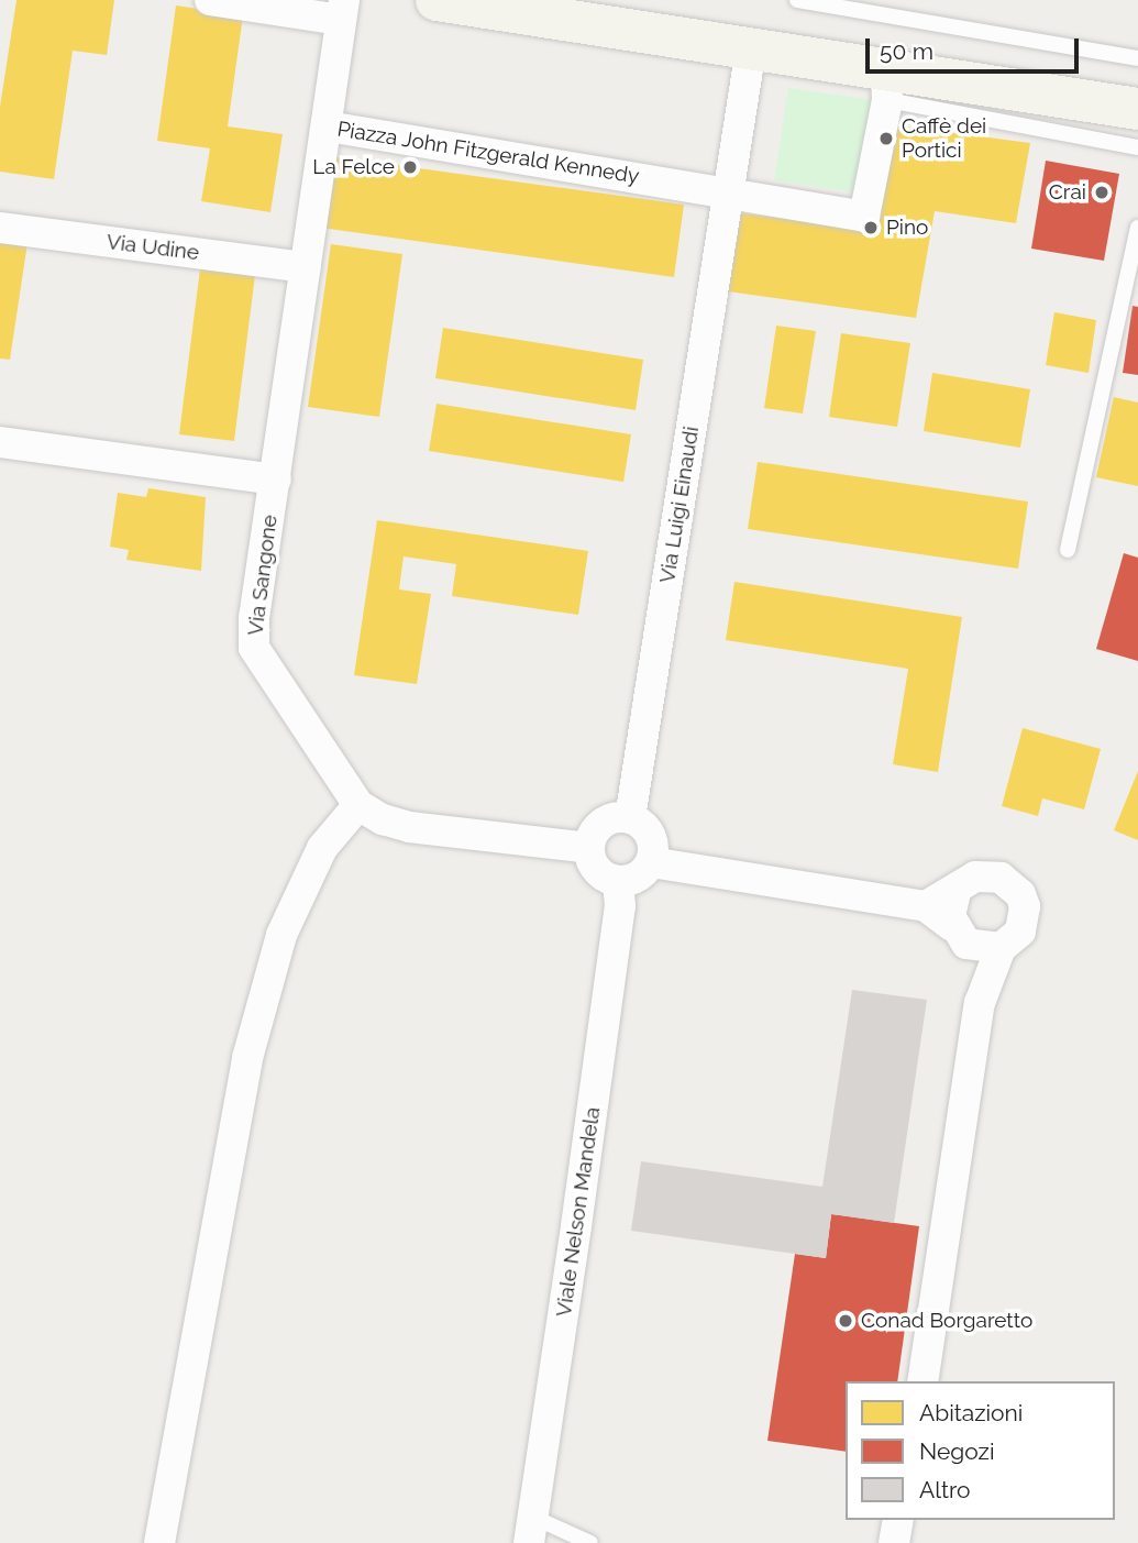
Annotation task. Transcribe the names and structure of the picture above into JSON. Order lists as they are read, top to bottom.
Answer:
{
  "streets": {
    "street": [
      "Piazza John Fitzgerald Kennedy",
      "Via Udine",
      "Via Luigi Einaudi",
      "Via Sangone",
      "Viale Nelson Mandela"
    ]
  },
  "crossings": [
    ["Piazza John Fitzgerald Kennedy", "Via Luigi Einaudi"],
    ["Piazza John Fitzgerald Kennedy", "Via Sangone"],
    ["Via Udine", "Via Sangone"],
    ["Via Luigi Einaudi", "Viale Nelson Mandela"]
  ],
  "places": [
    "Caffè dei Portici",
    "La Felce",
    "Crai",
    "Pino",
    "Conad Borgaretto"
  ],
  "legend": ["Abitazioni", "Negozi", "Altro"],
  "scale_bar": "50 m"
}
